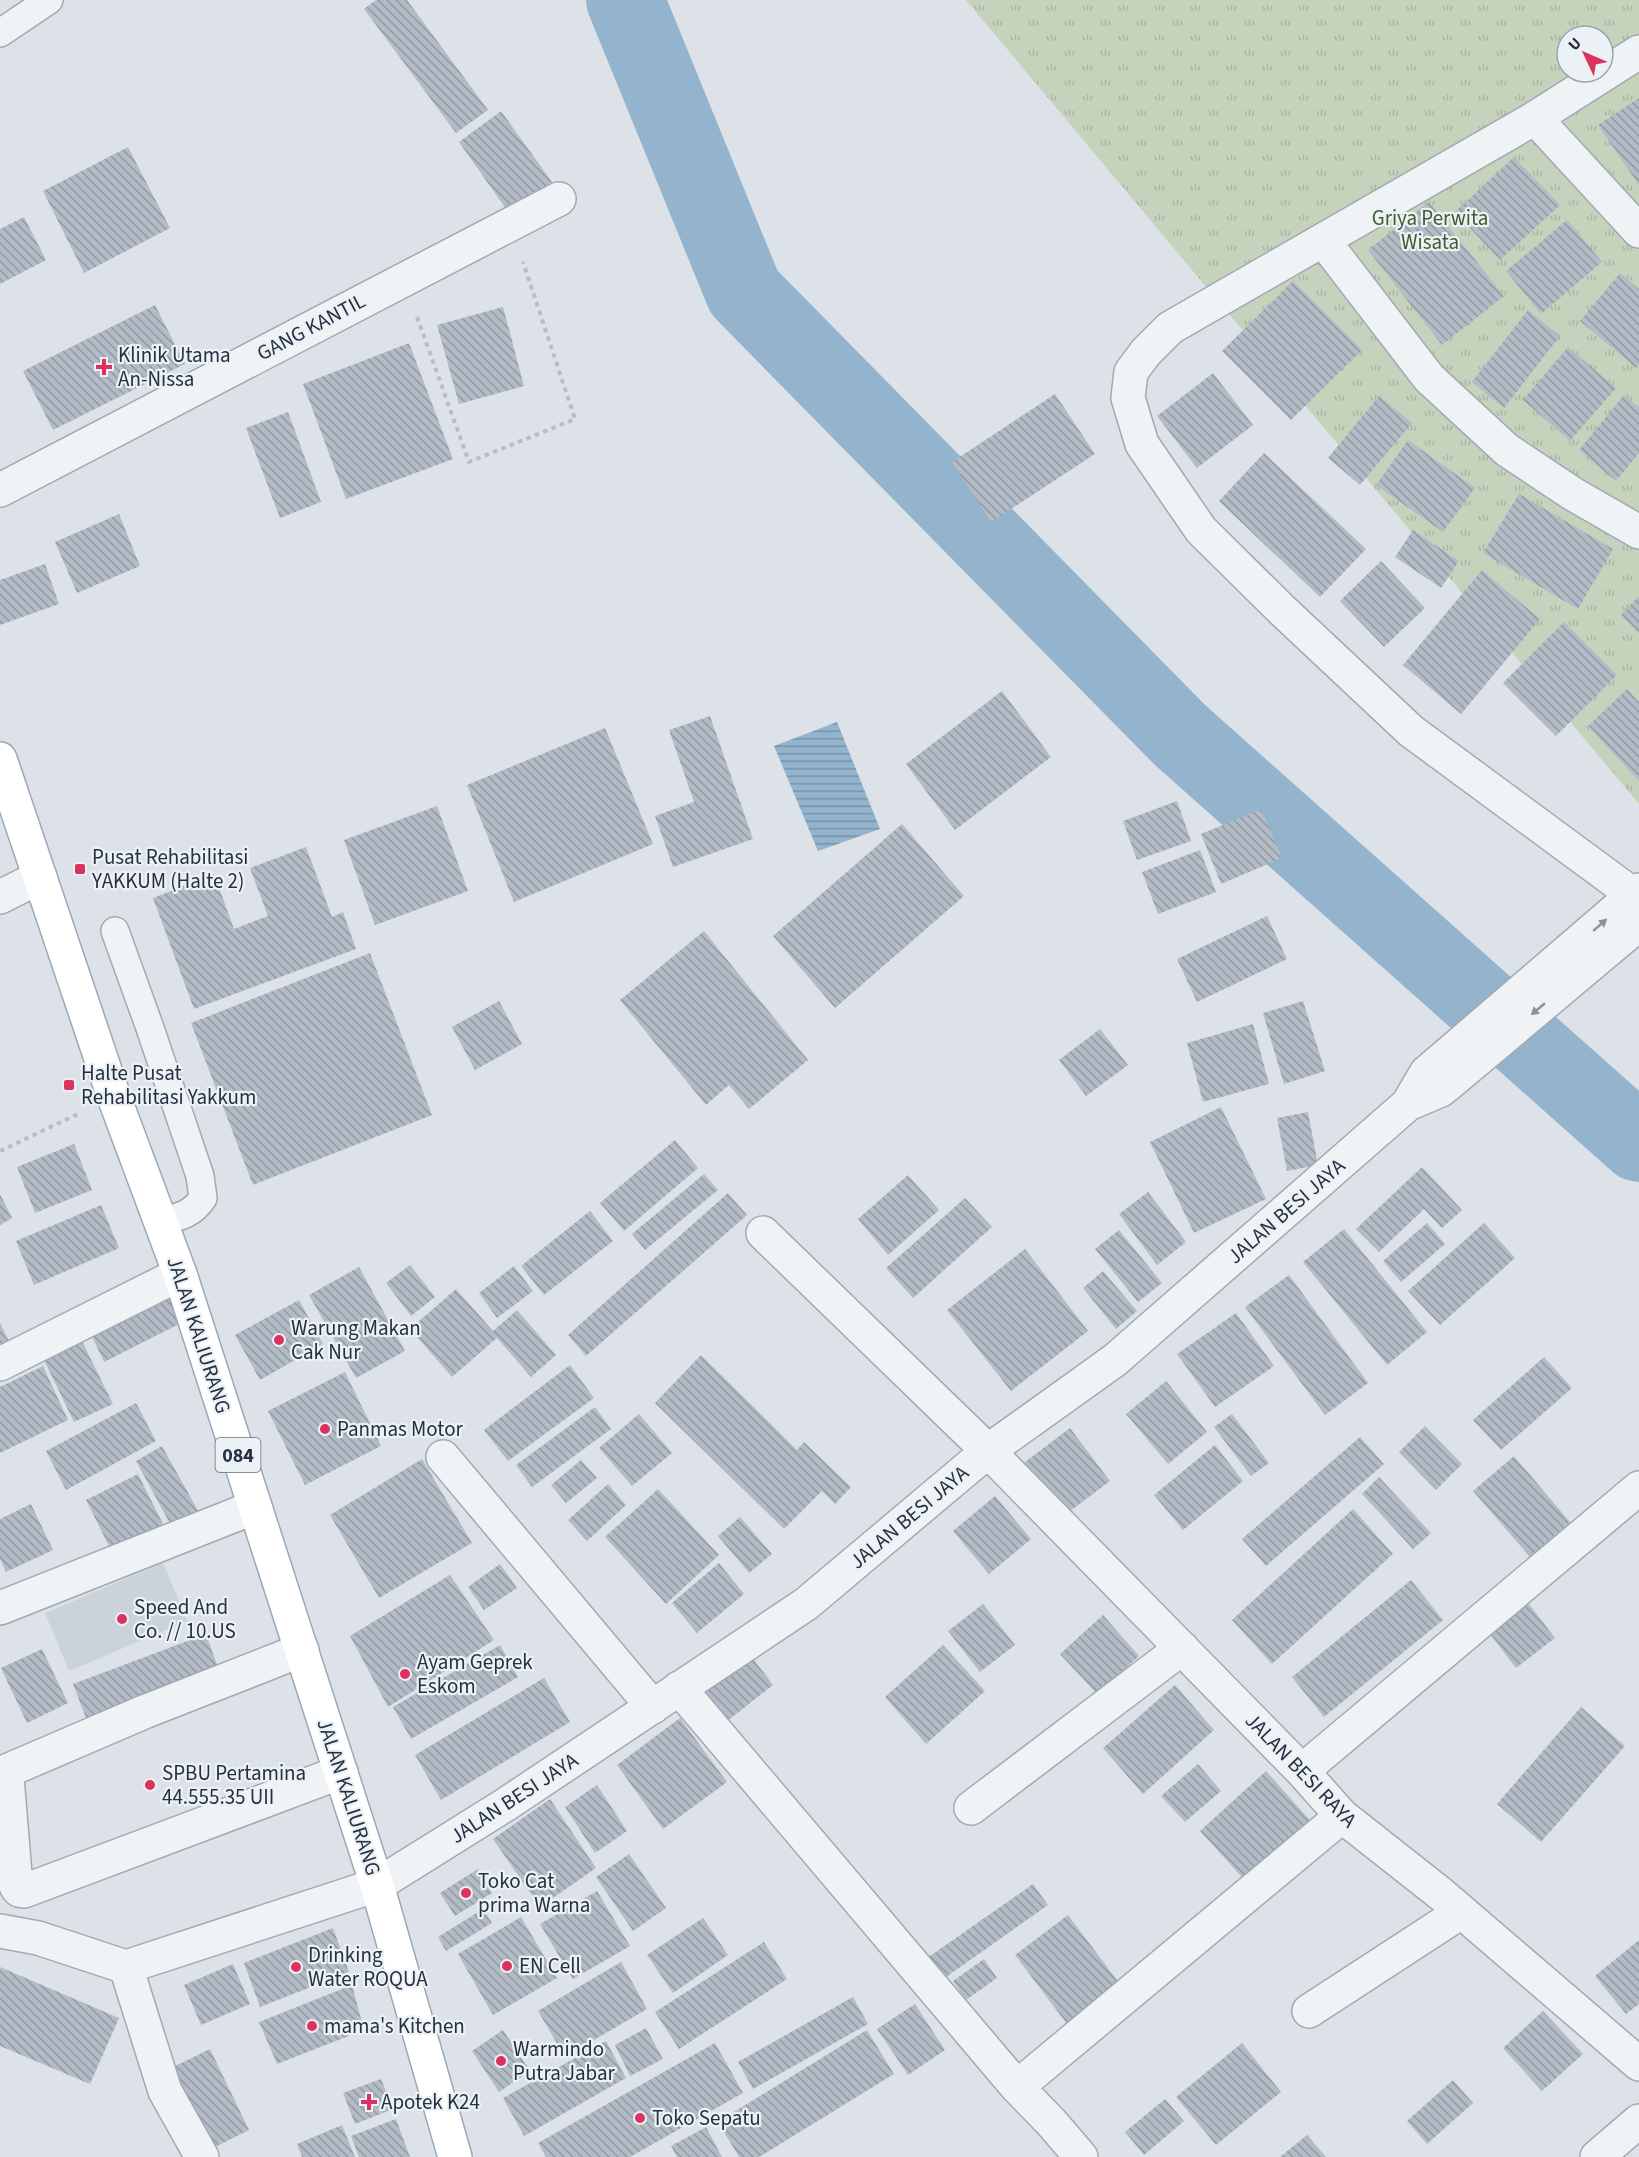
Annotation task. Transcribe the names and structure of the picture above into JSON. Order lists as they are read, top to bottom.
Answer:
{
  "streets": {
    "main road": ["JALAN KALIURANG", "084"],
    "street": ["GANG KANTIL", "JALAN BESI JAYA", "JALAN BESI RAYA"]
  },
  "crossings": [
    ["JALAN BESI JAYA", "JALAN KALIURANG"],
    ["JALAN BESI JAYA", "JALAN BESI RAYA"]
  ],
  "parks": ["Griya Perwita Wisata"],
  "places": {
    "health": ["Klinik Utama An-Nissa", "Apotek K24"],
    "transit": ["Pusat Rehabilitasi YAKKUM (Halte 2)", "Halte Pusat Rehabilitasi Yakkum"],
    "other": [
      "Warung Makan Cak Nur",
      "Panmas Motor",
      "Speed And Co. // 10.US",
      "Ayam Geprek Eskom",
      "SPBU Pertamina 44.555.35 UII",
      "Toko Cat prima Warna",
      "EN Cell",
      "Drinking Water ROQUA",
      "mama's Kitchen",
      "Warmindo Putra Jabar",
      "Toko Sepatu"
    ]
  },
  "north": "top left"
}
